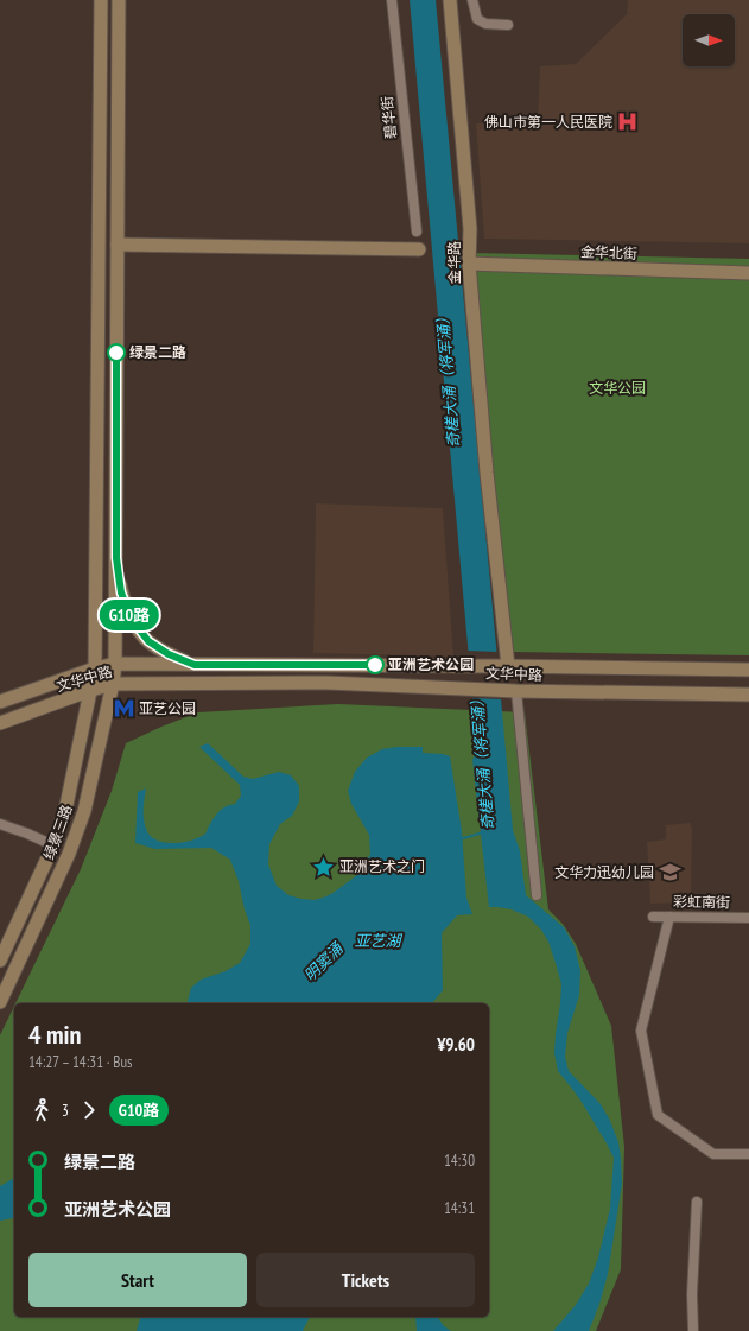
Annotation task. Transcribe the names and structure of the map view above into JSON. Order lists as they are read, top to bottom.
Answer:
{
  "streets": {
    "main road": [
      "金华北街",
      "金华路",
      "文华中路",
      "绿景三路"
    ],
    "street": ["碧华街", "彩虹南街"]
  },
  "crossings": [
    ["金华北街", "金华路"],
    ["金华路", "文华中路"],
    ["文华中路", "绿景三路"]
  ],
  "water": ["奇槎大涌（将军涌）", "亚艺湖", "明窦涌"],
  "parks": ["文华公园"],
  "places": {
    "hospital": ["佛山市第一人民医院"],
    "other": ["绿景二路", "亚洲艺术公园"],
    "metro station": ["亚艺公园"],
    "place": ["亚洲艺术之门"],
    "school or university": ["文华力迅幼儿园"]
  },
  "lines": ["bus line G10路"],
  "north": "right",
  "page": {
    "on_map": "G10路",
    "heading": ["4 min", "14:27 – 14:31 · Bus", "¥9.60"],
    "legs": ["3", "G10路"],
    "list": [
      {
        "name": "绿景二路",
        "value": "14:30"
      },
      {
        "name": "亚洲艺术公园",
        "value": "14:31"
      }
    ],
    "buttons": ["Start", "Tickets"]
  }
}
